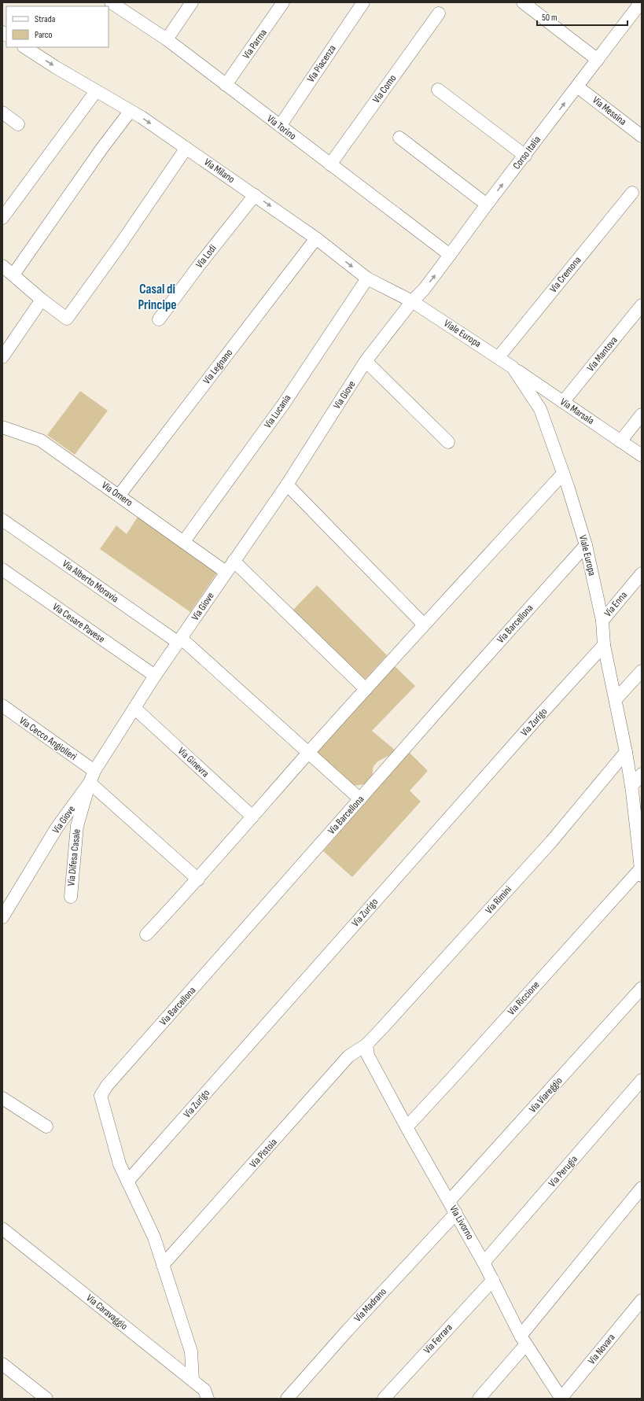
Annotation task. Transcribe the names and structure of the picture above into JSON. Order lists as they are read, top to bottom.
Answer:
{
  "streets": {
    "street": [
      "Via Parma",
      "Via Piacenza",
      "Via Como",
      "Via Messina",
      "Via Torino",
      "Corso Italia",
      "Via Milano",
      "Via Lodi",
      "Via Cremona",
      "Viale Europa",
      "Via Mantova",
      "Via Legnano",
      "Via Giove",
      "Via Lucania",
      "Via Marsala",
      "Via Omero",
      "Via Alberto Moravia",
      "Via Enna",
      "Via Cesare Pavese",
      "Via Barcellona",
      "Via Zurigo",
      "Via Cecco Angiolieri",
      "Via Ginevra",
      "Via Difesa Casale",
      "Via Rimini",
      "Via Riccione",
      "Via Viareggio",
      "Via Pistoia",
      "Via Perugia",
      "Via Livorno",
      "Via Madrano",
      "Via Caravaggio",
      "Via Ferrara",
      "Via Novara"
    ]
  },
  "crossings": [
    ["Via Parma", "Via Torino"],
    ["Via Piacenza", "Via Torino"],
    ["Via Como", "Via Torino"],
    ["Via Messina", "Corso Italia"],
    ["Via Torino", "Corso Italia"],
    ["Corso Italia", "Via Milano"],
    ["Corso Italia", "Viale Europa"],
    ["Corso Italia", "Via Giove"],
    ["Via Milano", "Via Lodi"],
    ["Via Milano", "Viale Europa"],
    ["Via Milano", "Via Legnano"],
    ["Via Milano", "Via Giove"],
    ["Via Milano", "Via Lucania"],
    ["Via Cremona", "Viale Europa"],
    ["Viale Europa", "Via Giove"],
    ["Viale Europa", "Via Marsala"],
    ["Viale Europa", "Via Enna"],
    ["Viale Europa", "Via Barcellona"],
    ["Viale Europa", "Via Zurigo"],
    ["Viale Europa", "Via Rimini"],
    ["Viale Europa", "Via Riccione"],
    ["Via Mantova", "Via Marsala"],
    ["Via Legnano", "Via Omero"],
    ["Via Giove", "Via Omero"],
    ["Via Giove", "Via Alberto Moravia"],
    ["Via Giove", "Via Cesare Pavese"],
    ["Via Giove", "Via Cecco Angiolieri"],
    ["Via Giove", "Via Ginevra"],
    ["Via Giove", "Via Difesa Casale"],
    ["Via Lucania", "Via Omero"],
    ["Via Alberto Moravia", "Via Barcellona"],
    ["Via Barcellona", "Via Zurigo"],
    ["Via Rimini", "Via Pistoia"],
    ["Via Rimini", "Via Livorno"],
    ["Via Riccione", "Via Livorno"],
    ["Via Viareggio", "Via Livorno"],
    ["Via Pistoia", "Via Livorno"],
    ["Via Perugia", "Via Livorno"],
    ["Via Livorno", "Via Madrano"],
    ["Via Livorno", "Via Ferrara"],
    ["Via Livorno", "Via Novara"]
  ],
  "one_way": ["Corso Italia", "Via Milano"],
  "districts": ["Casal di Principe"],
  "legend": ["Strada", "Parco"],
  "scale_bar": "50 m"
}
